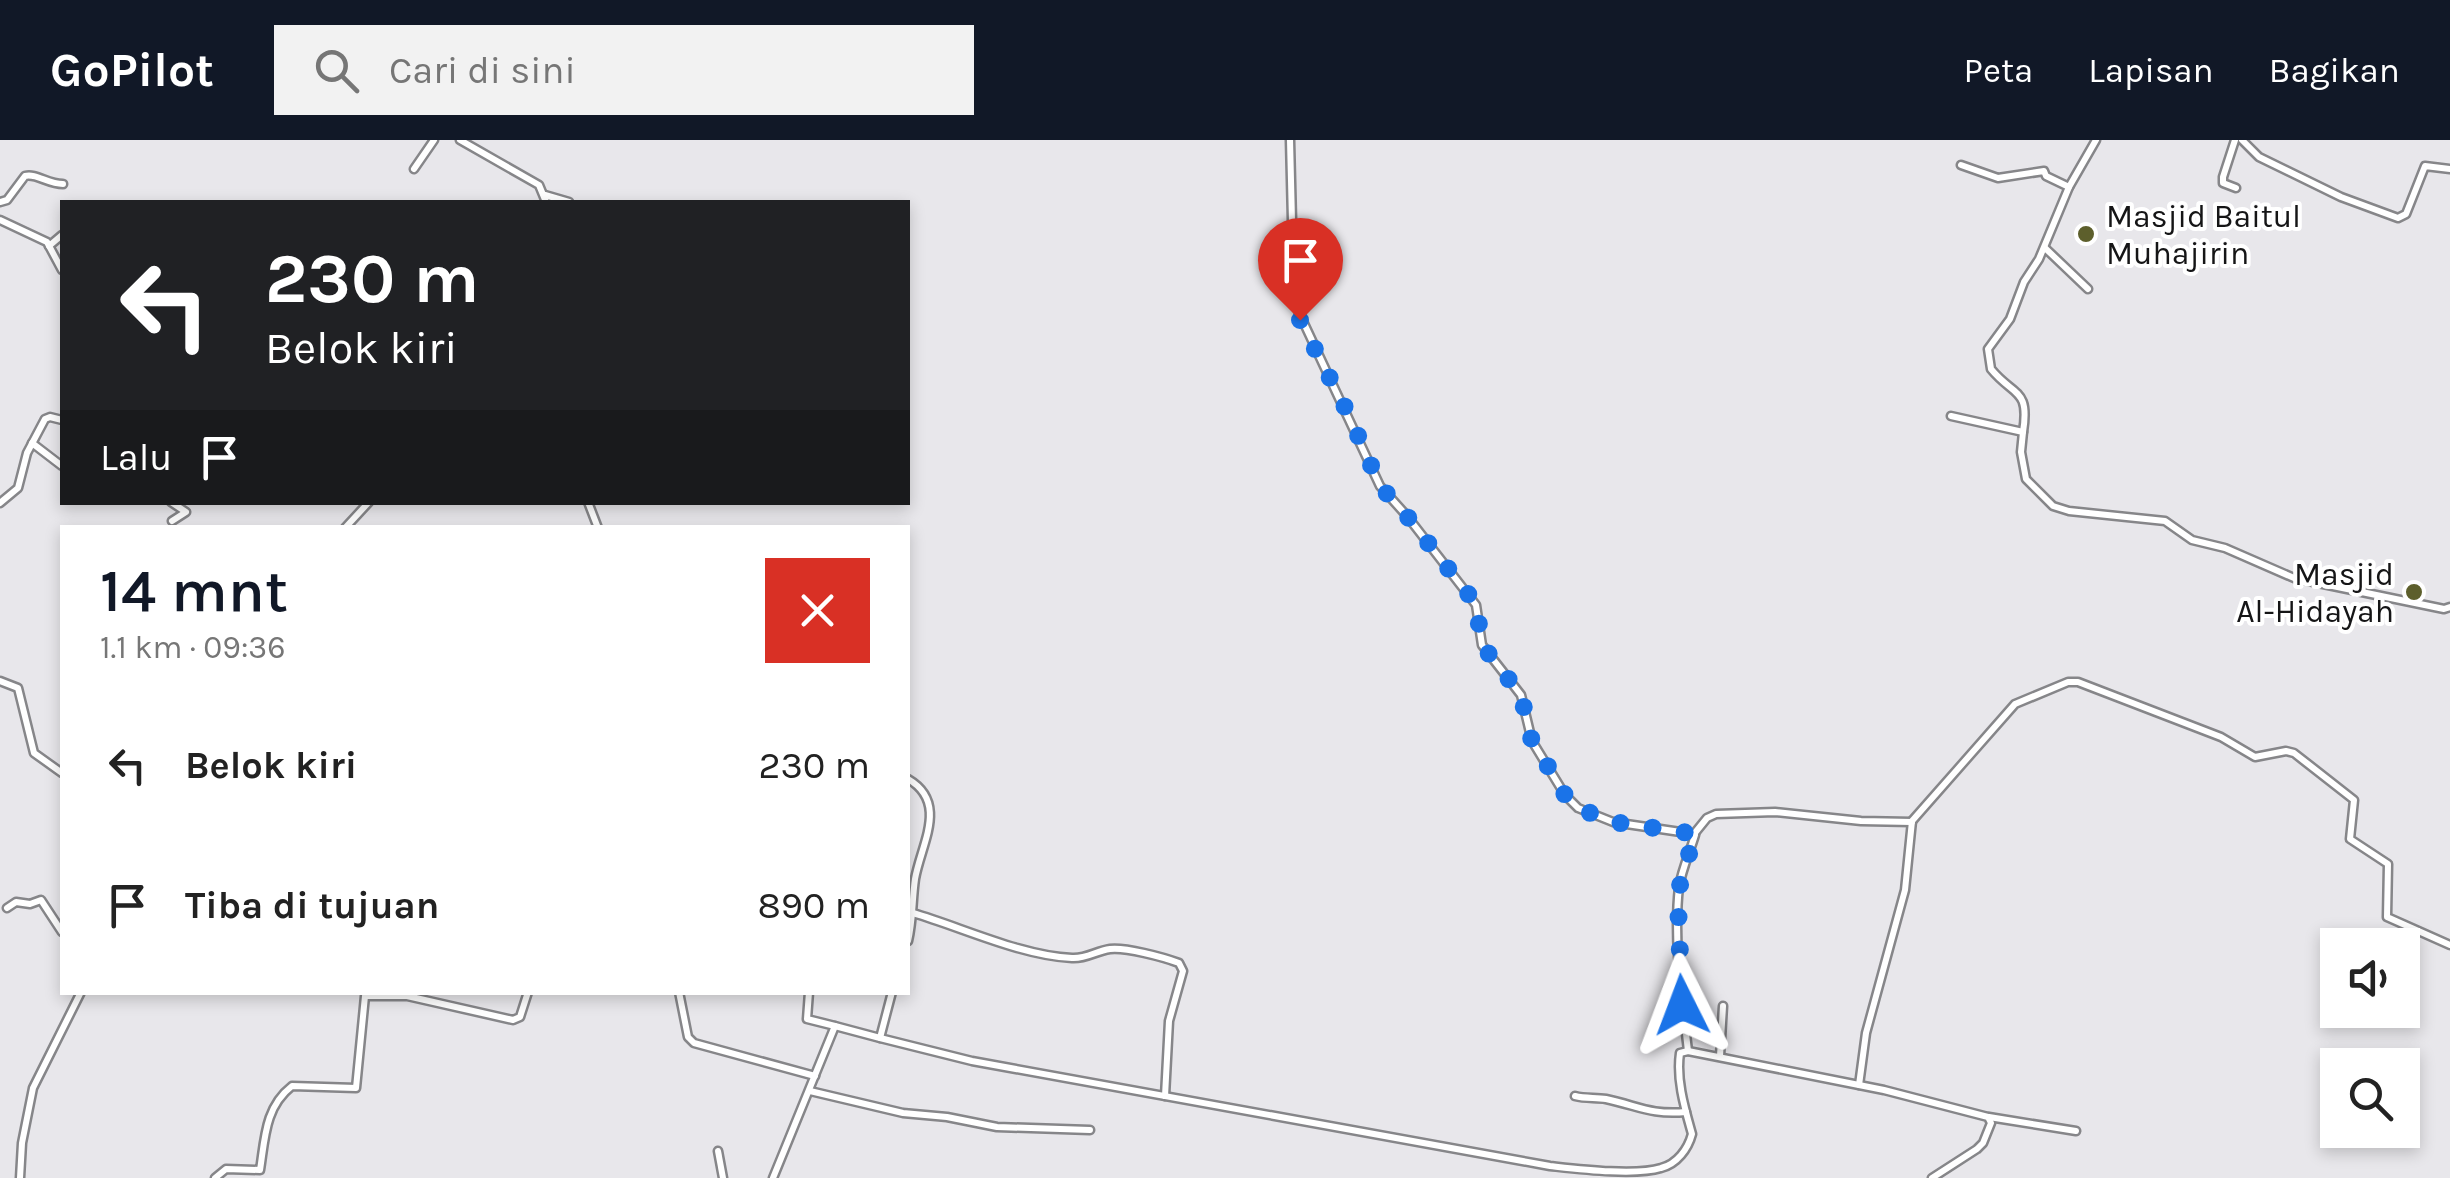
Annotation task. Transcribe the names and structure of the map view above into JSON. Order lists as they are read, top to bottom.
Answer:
{
  "places": ["Masjid Baitul Muhajirin", "Masjid Al-Hidayah"],
  "page": {
    "header": "GoPilot",
    "search": "Cari di sini",
    "nav": ["Peta", "Lapisan", "Bagikan"],
    "turn": ["230 m", "Belok kiri"],
    "then": "Lalu",
    "heading": ["14 mnt", "1.1 km · 09:36"],
    "list": [
      {
        "name": "Belok kiri",
        "value": "230 m"
      },
      {
        "name": "Tiba di tujuan",
        "value": "890 m"
      }
    ]
  }
}
